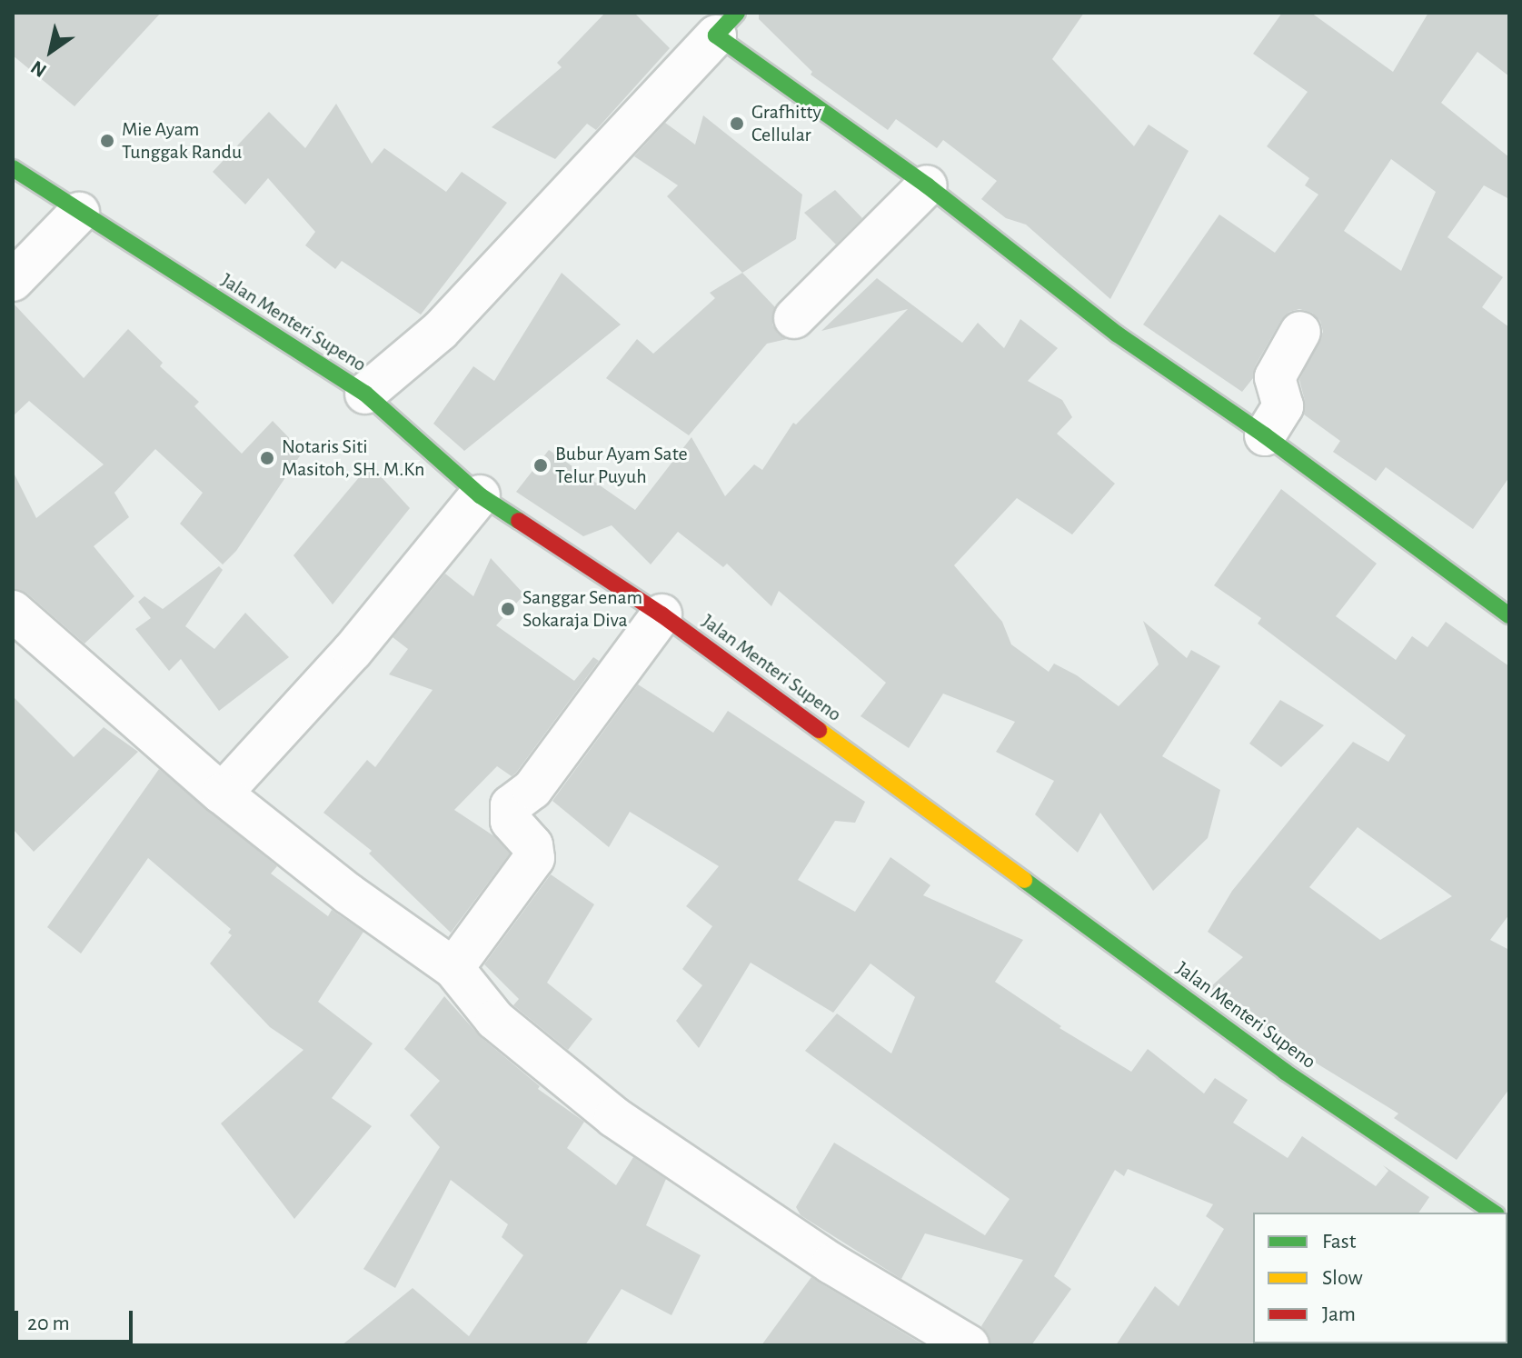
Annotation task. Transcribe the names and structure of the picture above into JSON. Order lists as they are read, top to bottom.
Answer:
{
  "streets": {
    "main road": ["Jalan Menteri Supeno"]
  },
  "places": [
    "Grafhitty Cellular",
    "Mie Ayam Tunggak Randu",
    "Notaris Siti Masitoh, SH. M.Kn",
    "Bubur Ayam Sate Telur Puyuh",
    "Sanggar Senam Sokaraja Diva"
  ],
  "legend": ["Fast", "Slow", "Jam"],
  "scale_bar": "20 m",
  "north": "bottom left"
}
